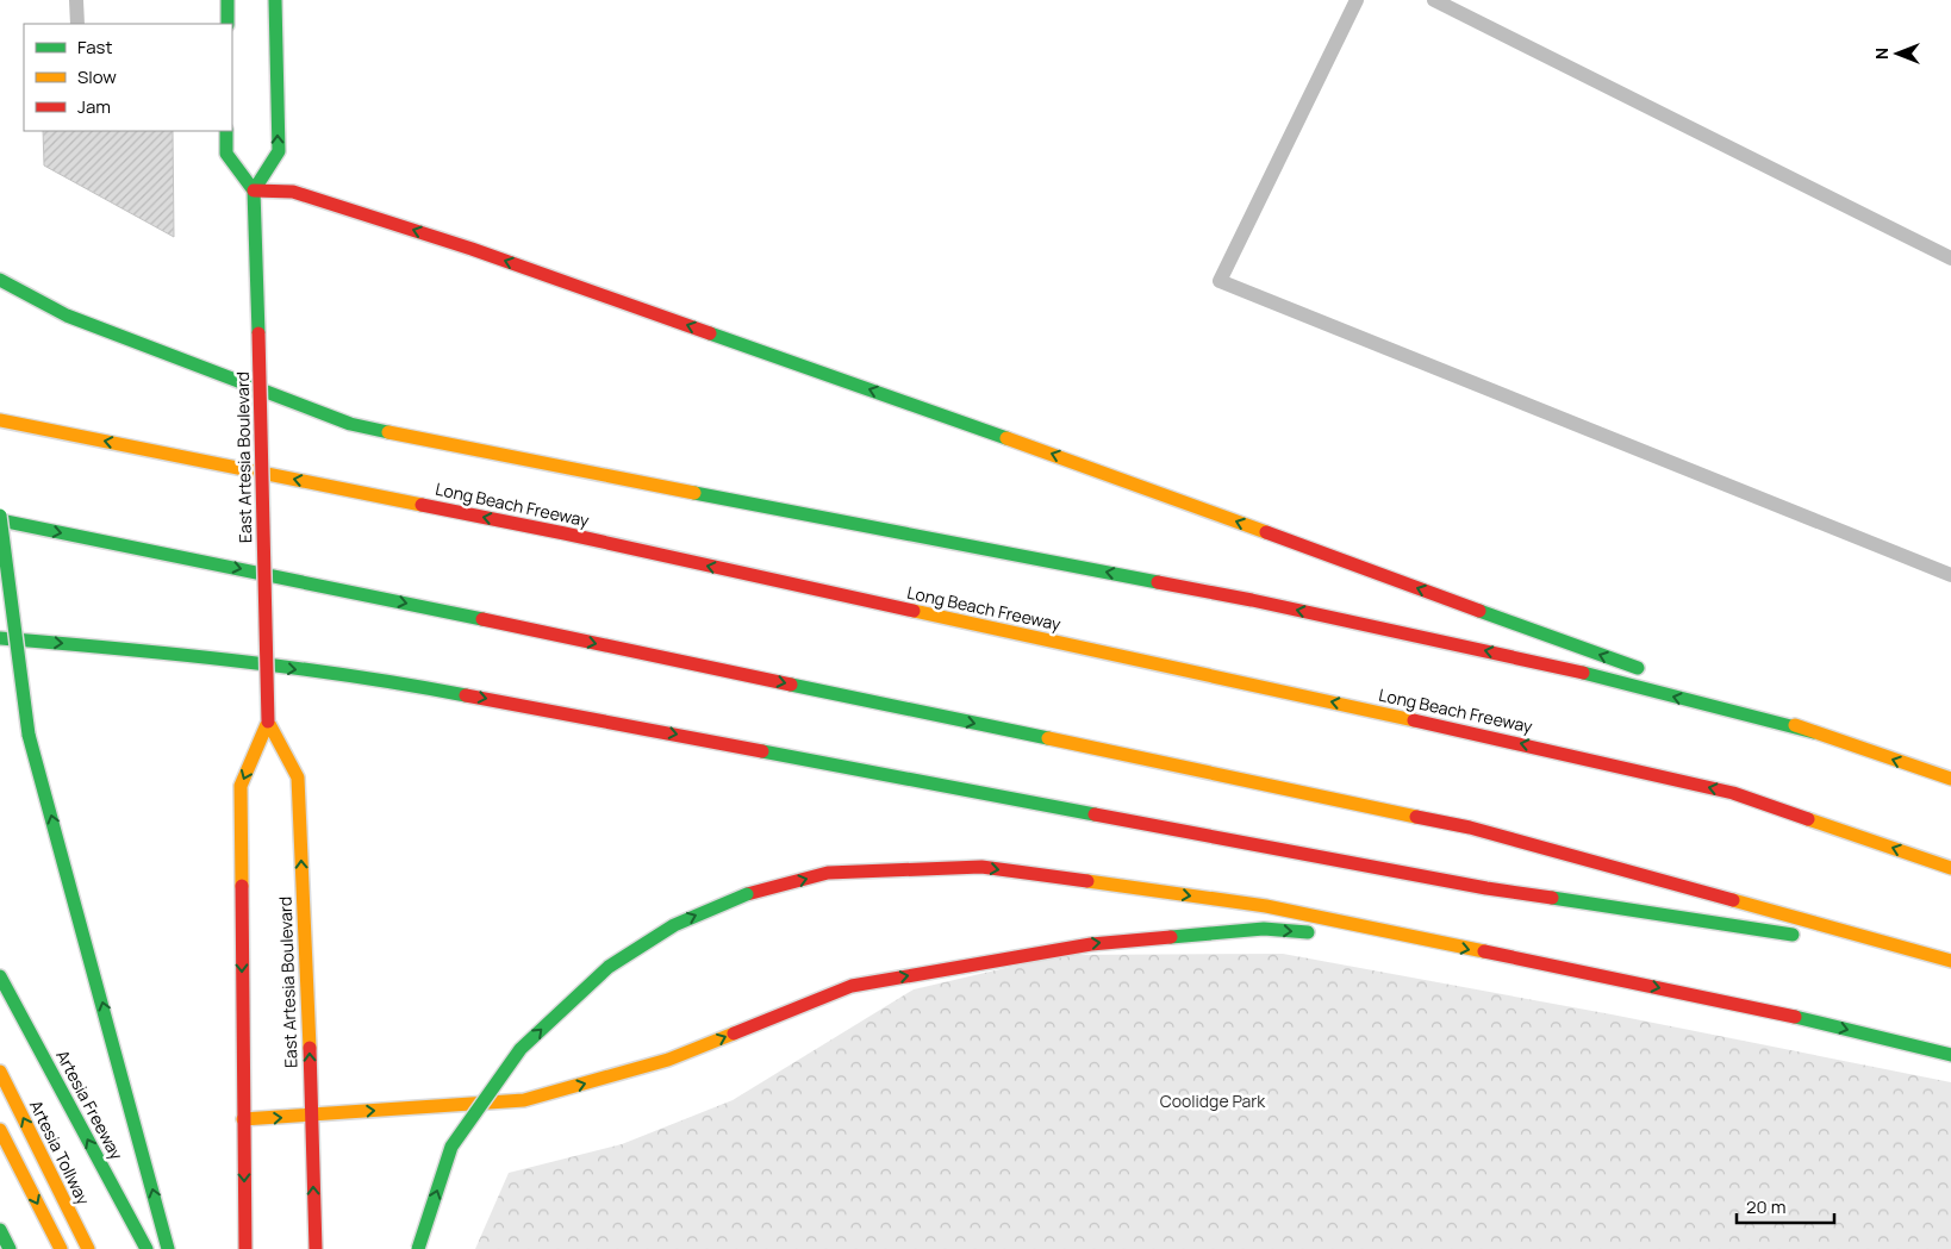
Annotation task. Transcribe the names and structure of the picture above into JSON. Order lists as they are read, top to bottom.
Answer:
{
  "streets": {
    "main road": [
      "East Artesia Boulevard",
      "Long Beach Freeway",
      "Artesia Freeway",
      "Artesia Tollway"
    ]
  },
  "parks": ["Coolidge Park"],
  "legend": ["Fast", "Slow", "Jam"],
  "scale_bar": "20 m",
  "north": "left"
}
